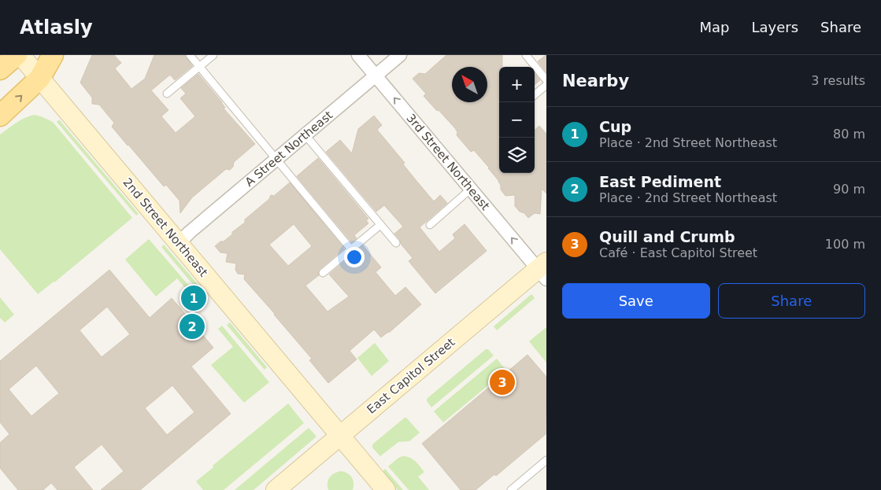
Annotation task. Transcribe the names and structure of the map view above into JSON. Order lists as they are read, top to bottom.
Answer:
{
  "streets": {
    "street": [
      "A Street Northeast",
      "3rd Street Northeast",
      "2nd Street Northeast",
      "East Capitol Street"
    ]
  },
  "crossings": [
    ["A Street Northeast", "3rd Street Northeast"],
    ["A Street Northeast", "2nd Street Northeast"],
    ["3rd Street Northeast", "East Capitol Street"],
    ["2nd Street Northeast", "East Capitol Street"]
  ],
  "one_way": ["3rd Street Northeast"],
  "north": "top left",
  "page": {
    "header": "Atlasly",
    "nav": ["Map", "Layers", "Share"],
    "heading": ["Nearby", "3 results"],
    "map_buttons": ["+", "−"],
    "list": [
      {
        "mark": "1",
        "name": "Cup",
        "note": "Place · 2nd Street Northeast",
        "value": "80 m"
      },
      {
        "mark": "2",
        "name": "East Pediment",
        "note": "Place · 2nd Street Northeast",
        "value": "90 m"
      },
      {
        "mark": "3",
        "name": "Quill and Crumb",
        "note": "Café · East Capitol Street",
        "value": "100 m"
      }
    ],
    "buttons": ["Save", "Share"],
    "pins": ["1", "2", "3"]
  }
}
